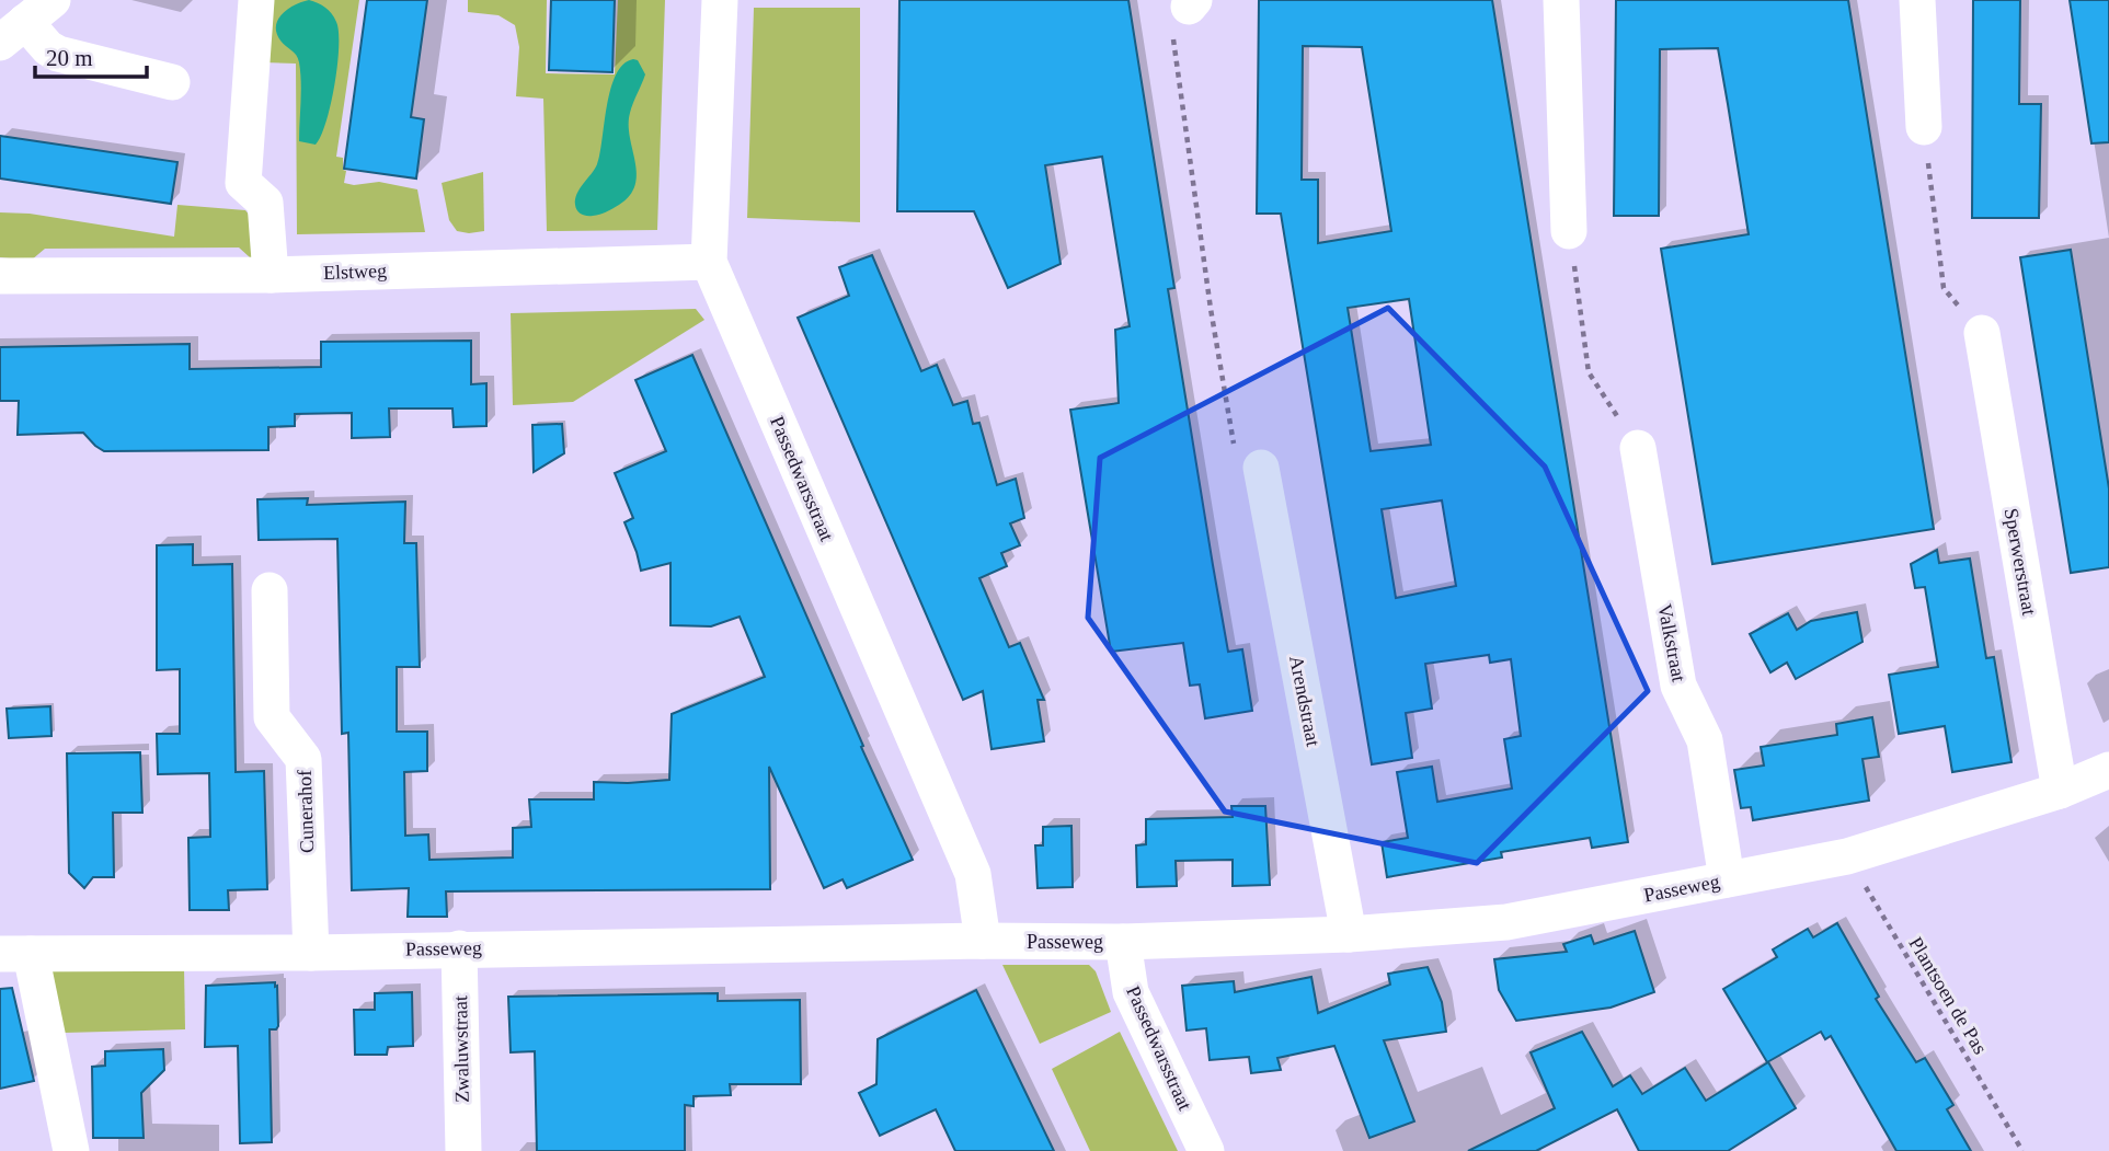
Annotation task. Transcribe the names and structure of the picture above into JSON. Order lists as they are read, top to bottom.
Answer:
{
  "streets": {
    "street": [
      "Elstweg",
      "Passedwarsstraat",
      "Sperwerstraat",
      "Valkstraat",
      "Arendstraat",
      "Cunerahof",
      "Passeweg",
      "Zwaluwstraat"
    ],
    "path": ["Plantsoen de Pas"]
  },
  "crossings": [
    ["Elstweg", "Passedwarsstraat"],
    ["Passedwarsstraat", "Passeweg"],
    ["Sperwerstraat", "Passeweg"],
    ["Valkstraat", "Passeweg"],
    ["Arendstraat", "Passeweg"],
    ["Cunerahof", "Passeweg"],
    ["Passeweg", "Plantsoen de Pas"],
    ["Passeweg", "Zwaluwstraat"]
  ],
  "scale_bar": "20 m"
}
